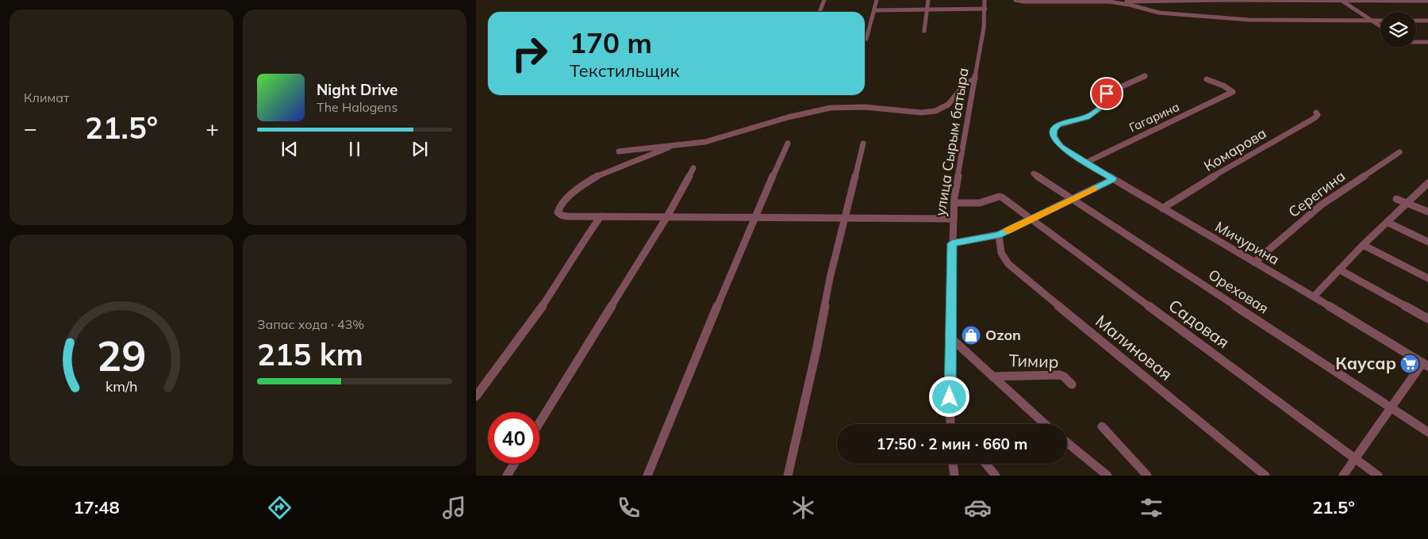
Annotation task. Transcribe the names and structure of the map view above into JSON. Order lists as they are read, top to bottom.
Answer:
{
  "streets": {
    "street": [
      "Гагарина",
      "улица Сырым батыра",
      "Комарова",
      "Серегина",
      "Мичурина",
      "Ореховая",
      "Садовая",
      "Малиновая",
      "Тимир"
    ]
  },
  "crossings": [
    ["Гагарина", "Мичурина"],
    ["Комарова", "Мичурина"],
    ["Серегина", "Мичурина"]
  ],
  "places": {
    "shop": ["Ozon"],
    "supermarket": ["Каусар"]
  },
  "page": {
    "tile": [
      "Климат",
      ["Запас хода · 43%", "215 km"]
    ],
    "turn": ["170 m", "Текстильщик"],
    "song": ["Night Drive", "The Halogens"],
    "heat": ["−", "21.5°", "+"],
    "limit": "40",
    "trip": "17:50 · 2 мин · 660 m",
    "tabs": ["17:48", "21.5°"],
    "gauge": ["29", "km/h"]
  }
}
